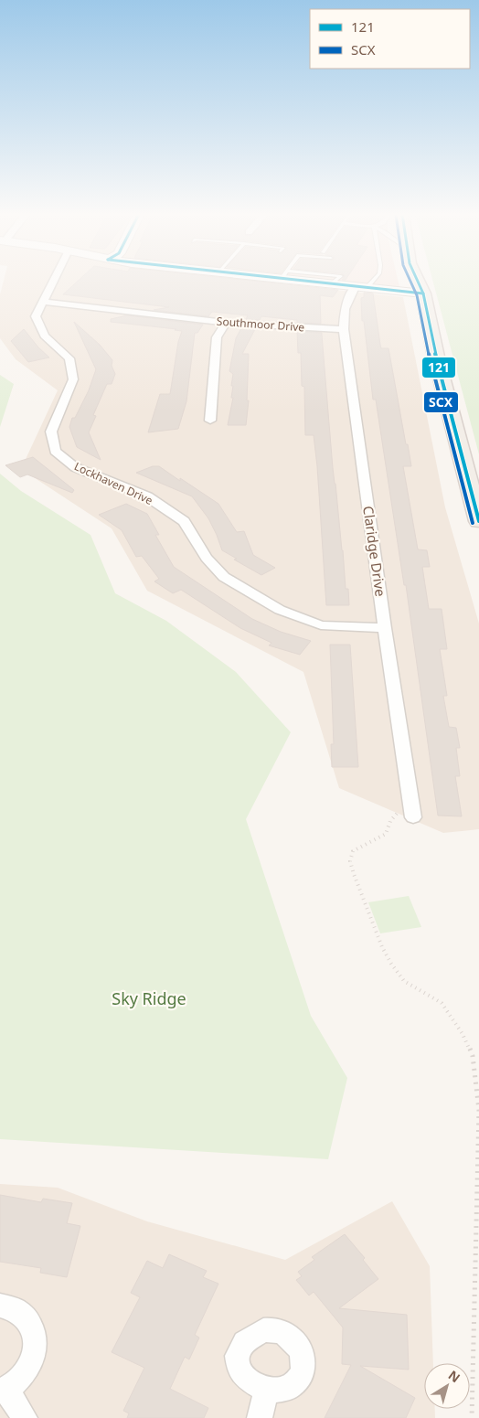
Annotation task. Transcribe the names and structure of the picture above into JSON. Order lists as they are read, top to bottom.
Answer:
{
  "streets": {
    "street": ["Southmoor Drive", "Lockhaven Drive", "Claridge Drive"]
  },
  "crossings": [
    ["Southmoor Drive", "Lockhaven Drive"],
    ["Southmoor Drive", "Claridge Drive"],
    ["Lockhaven Drive", "Claridge Drive"]
  ],
  "parks": ["Sky Ridge"],
  "lines": ["transit line 121", "transit line SCX"],
  "legend": ["121", "SCX"],
  "north": "top right"
}
